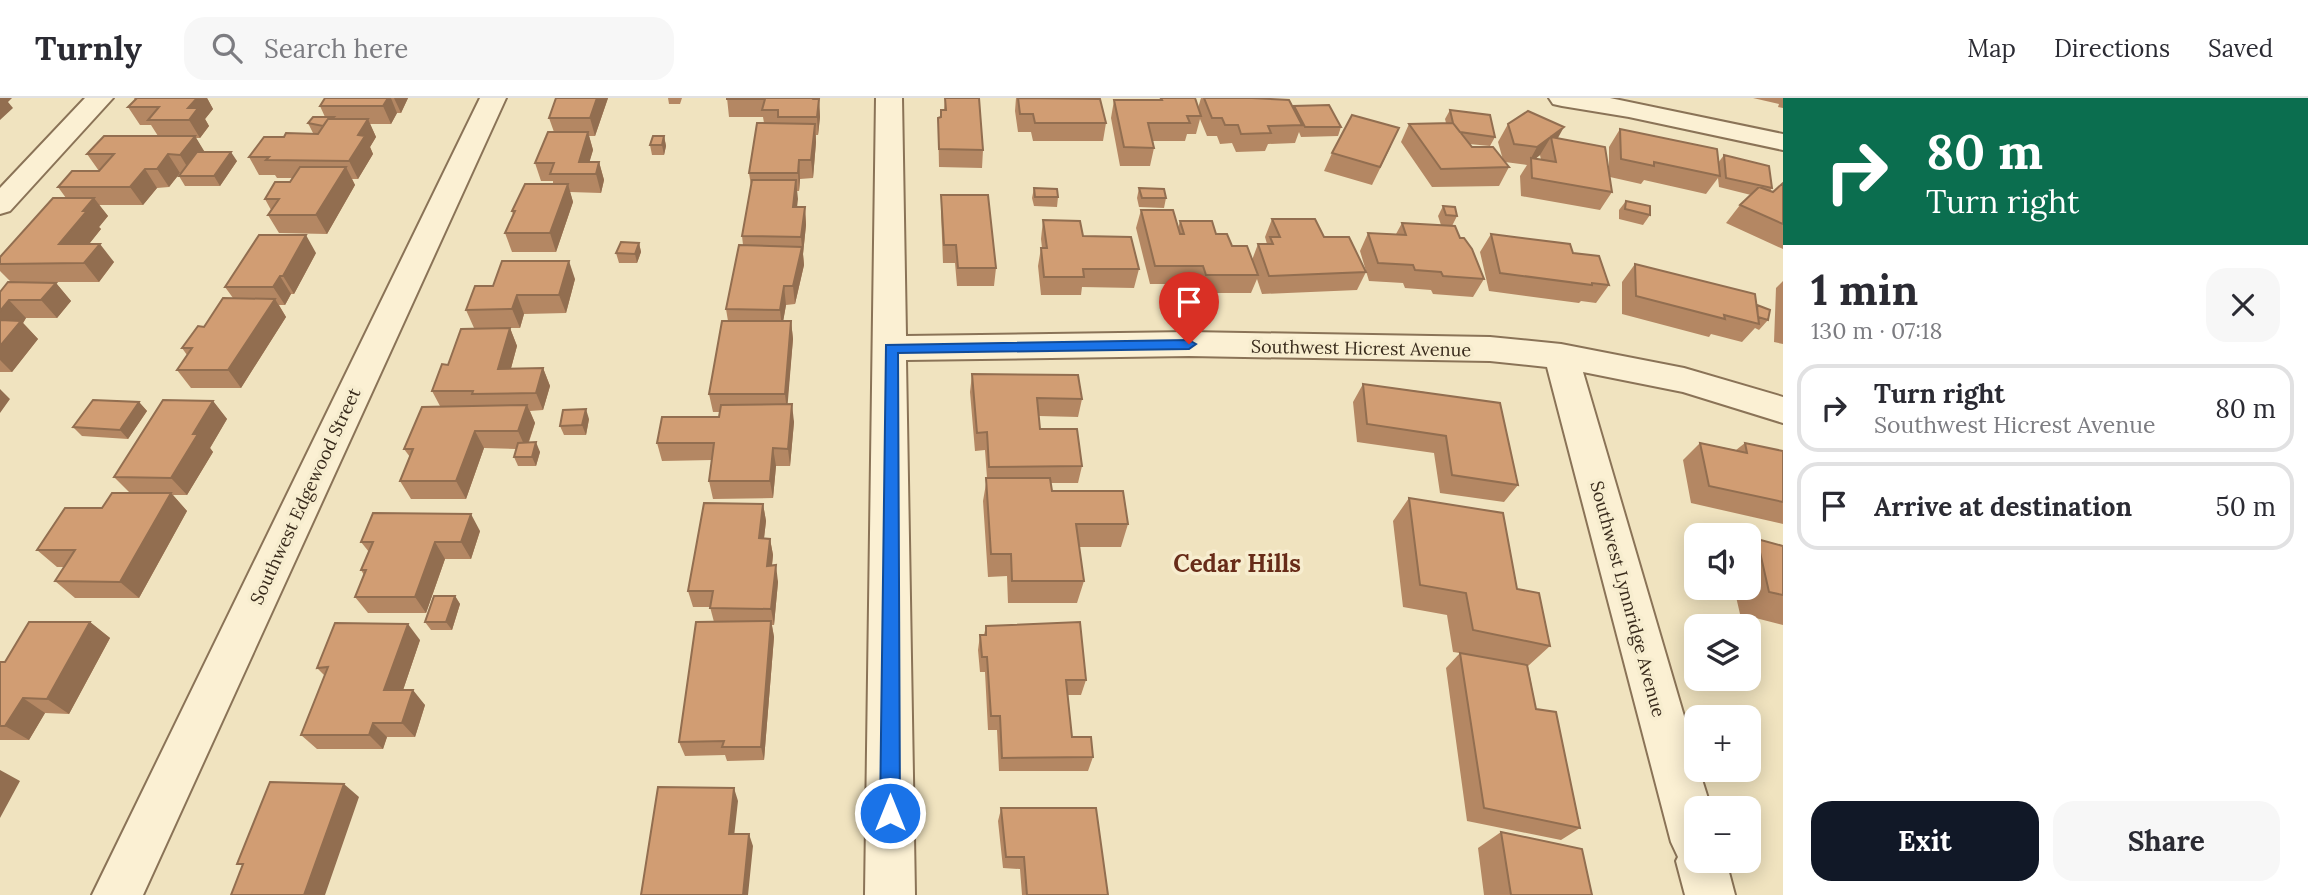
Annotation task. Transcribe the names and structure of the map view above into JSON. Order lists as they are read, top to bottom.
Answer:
{
  "streets": {
    "street": ["Southwest Hicrest Avenue", "Southwest Edgewood Street", "Southwest Lynnridge Avenue"]
  },
  "crossings": [
    ["Southwest Hicrest Avenue", "Southwest Lynnridge Avenue"]
  ],
  "districts": ["Cedar Hills"],
  "page": {
    "header": "Turnly",
    "search": "Search here",
    "nav": ["Map", "Directions", "Saved"],
    "turn": ["80 m", "Turn right"],
    "heading": ["1 min", "130 m · 07:18"],
    "list": [
      {
        "name": "Turn right",
        "note": "Southwest Hicrest Avenue",
        "value": "80 m"
      },
      {
        "name": "Arrive at destination",
        "value": "50 m"
      }
    ],
    "map_buttons": ["+", "−"],
    "buttons": ["Exit", "Share"]
  }
}
